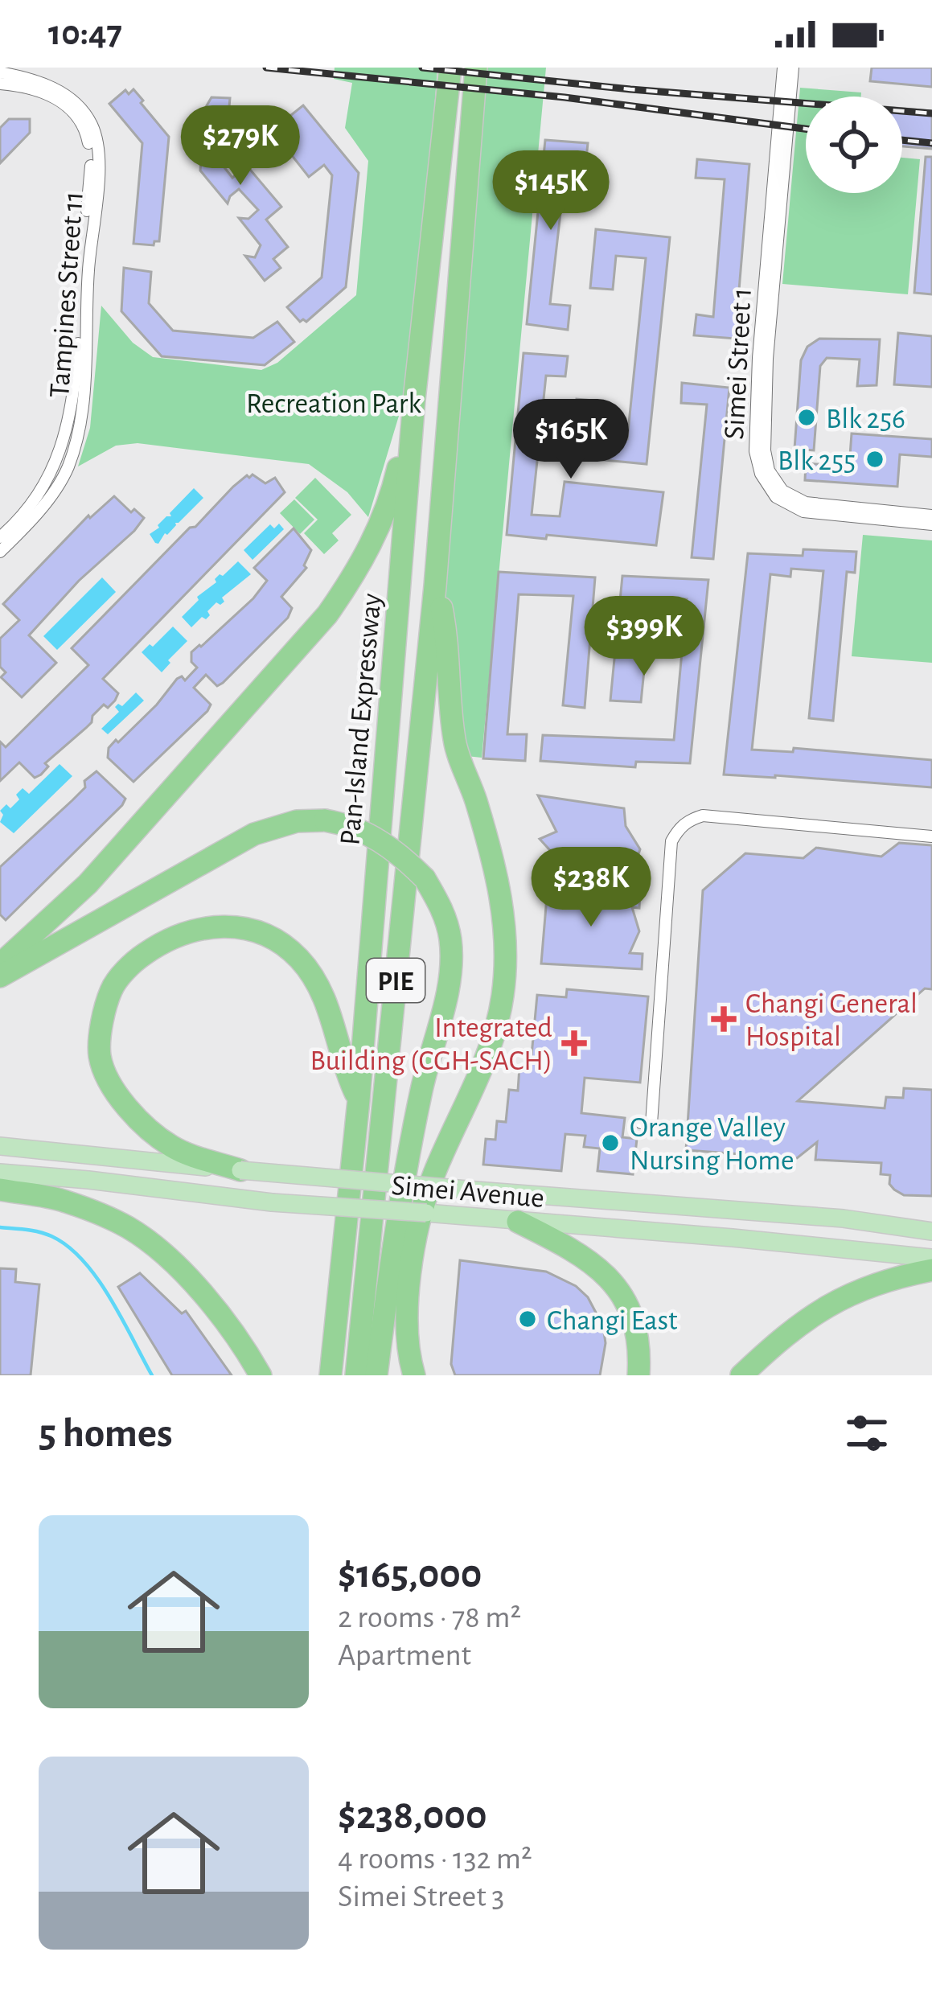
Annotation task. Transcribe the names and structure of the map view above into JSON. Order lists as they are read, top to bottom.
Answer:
{
  "streets": {
    "highway": ["Pan-Island Expressway", "PIE"],
    "main road": ["Simei Avenue"],
    "street": ["Tampines Street 11", "Simei Street 1"]
  },
  "parks": ["Recreation Park"],
  "places": {
    "other": [
      "Blk 256",
      "Blk 255",
      "Orange Valley Nursing Home",
      "Changi East"
    ],
    "health": ["Changi General Hospital", "Integrated Building (CGH-SACH)"]
  },
  "page": {
    "status": "10:47",
    "price": [
      "$279K",
      "$145K",
      "$165K",
      "$399K",
      "$238K"
    ],
    "heading": "5 homes",
    "list": [
      {
        "name": "$165,000",
        "note": "2 rooms · 78 m² · Apartment"
      },
      {
        "name": "$238,000",
        "note": "4 rooms · 132 m² · Simei Street 3"
      }
    ]
  }
}
